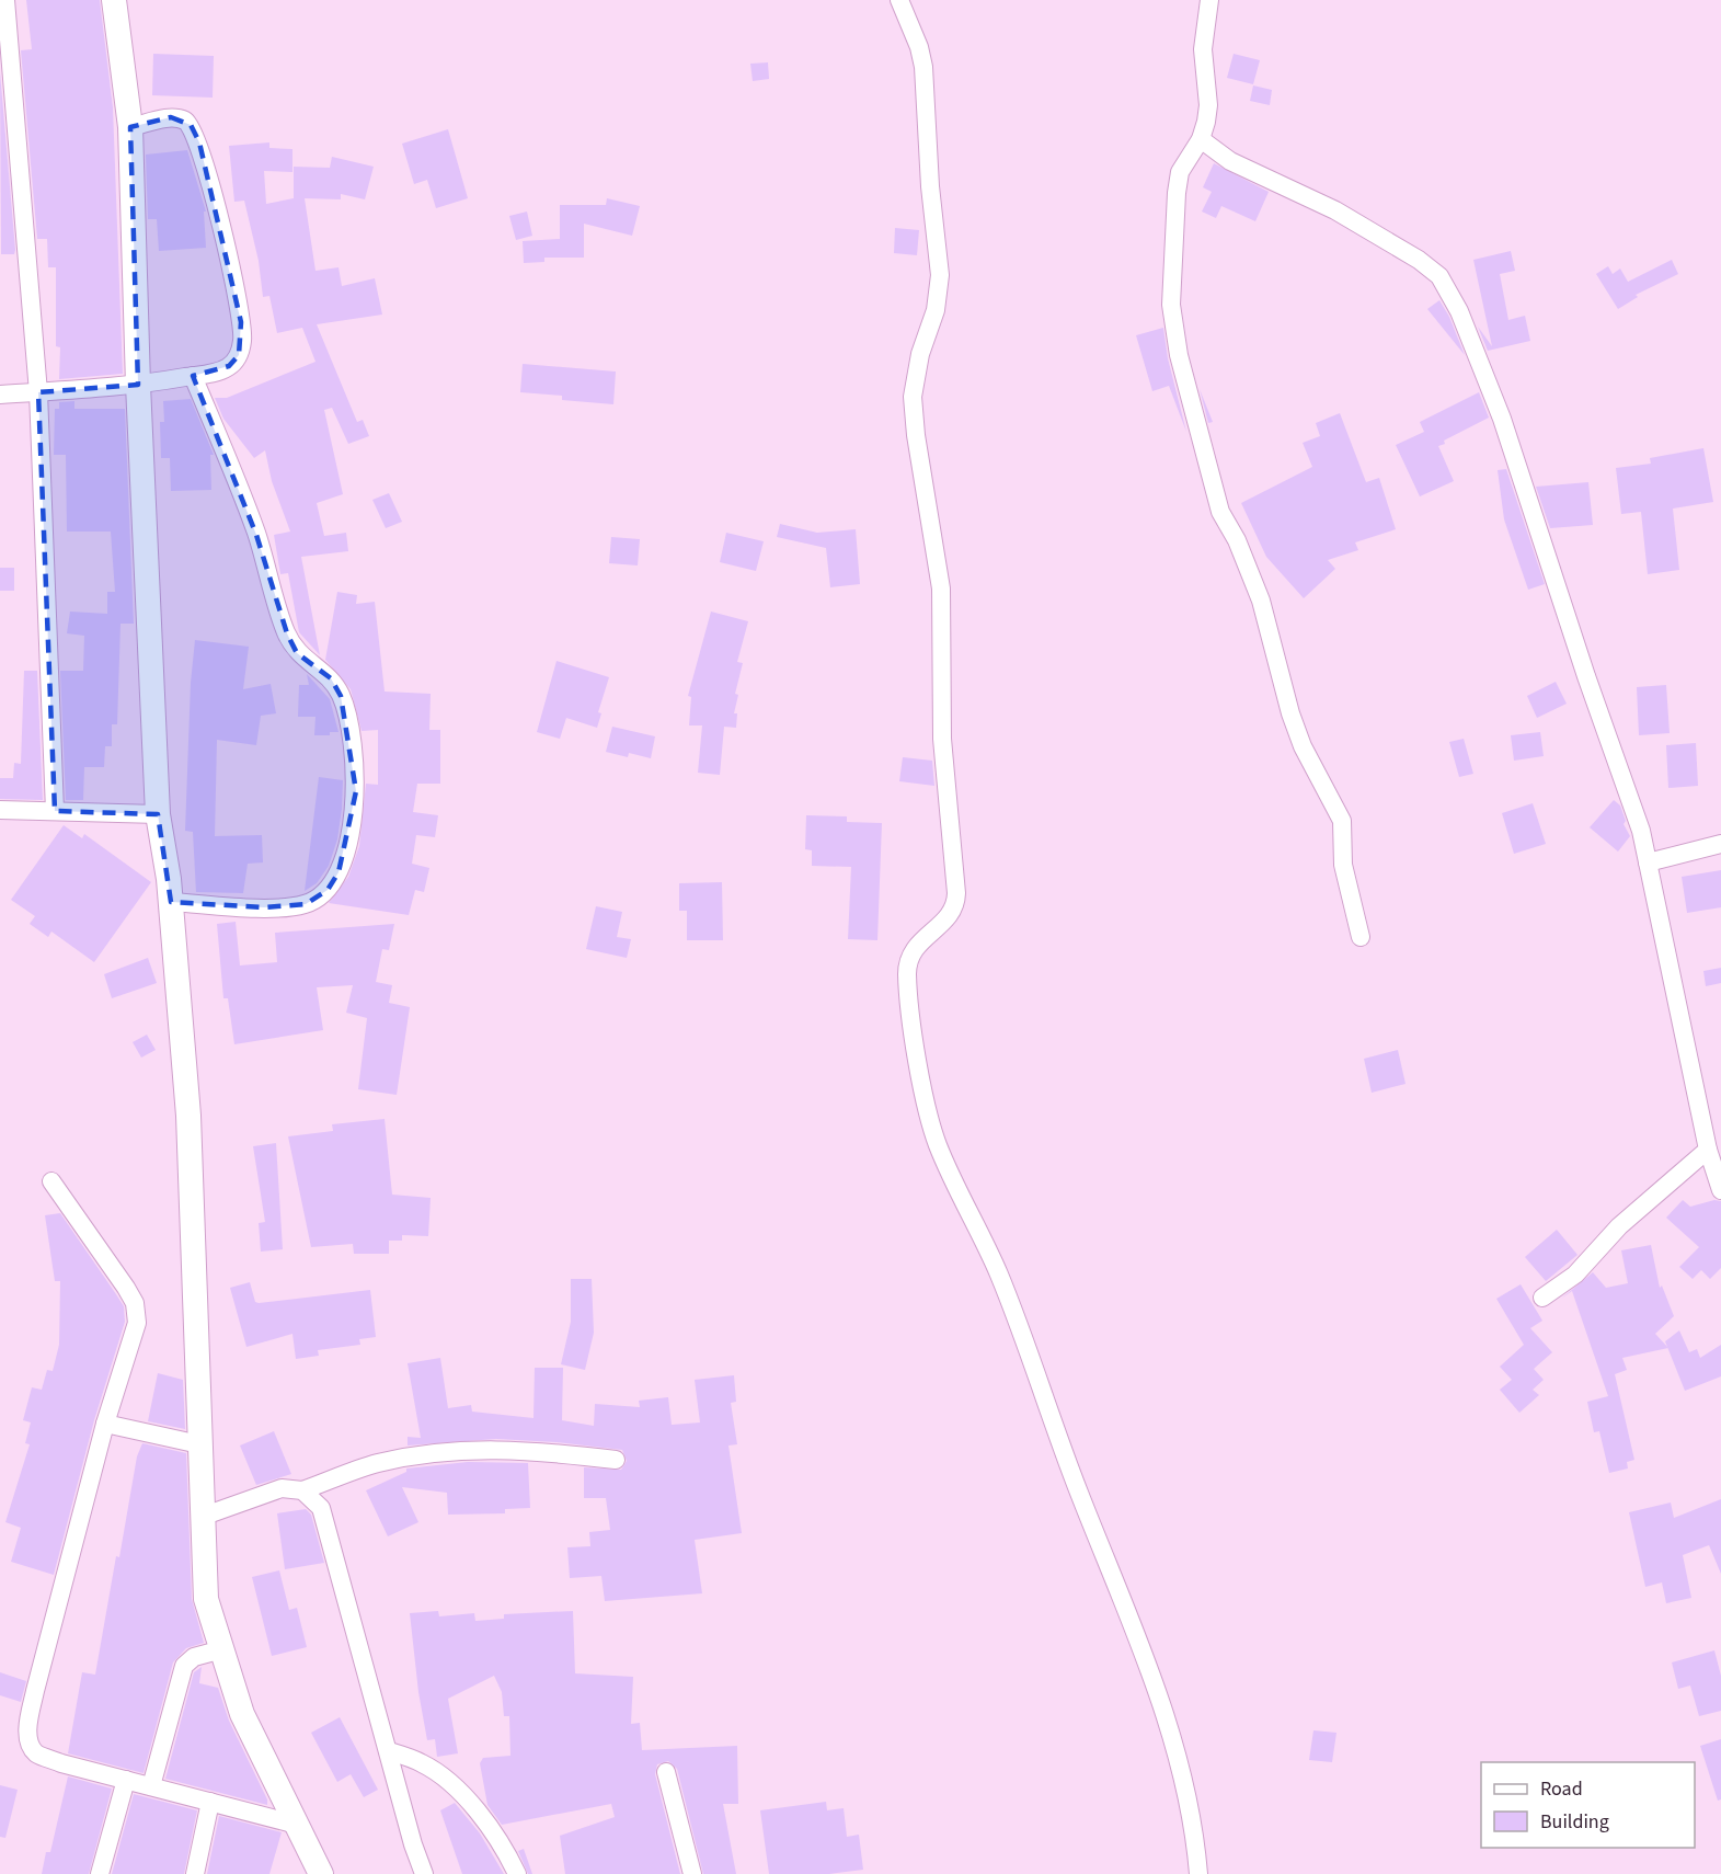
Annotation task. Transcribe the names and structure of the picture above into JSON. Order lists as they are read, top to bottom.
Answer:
{
  "legend": ["Road", "Building"]
}
